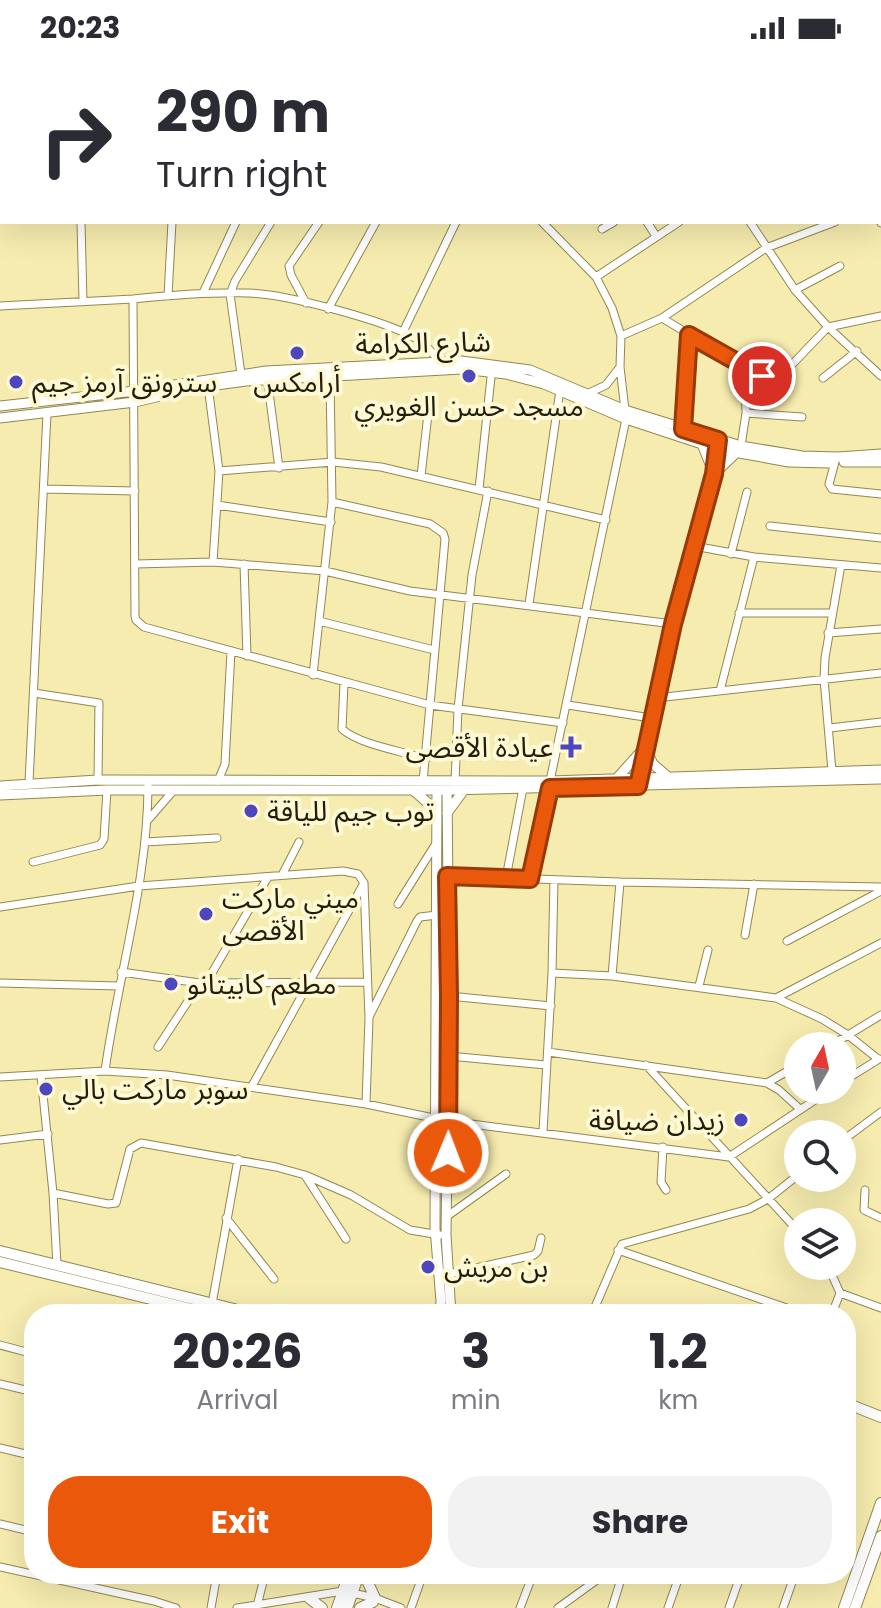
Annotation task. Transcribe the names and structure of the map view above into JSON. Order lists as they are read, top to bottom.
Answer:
{
  "streets": {
    "street": ["شارع الكرامة"]
  },
  "places": {
    "other": [
      "أرامكس",
      "مسجد حسن الغويري",
      "سترونق آرمز جيم",
      "توب جيم للياقة",
      "ميني ماركت الأقصى",
      "مطعم كابيتانو",
      "سوبر ماركت بالي",
      "زيدان ضيافة",
      "بن مريش"
    ],
    "health": ["عيادة الأقصى"]
  },
  "north": "top",
  "page": {
    "status": "20:23",
    "turn": ["290 m", "Turn right"],
    "eta": [
      "20:26",
      "Arrival",
      "3",
      "min",
      "1.2",
      "km"
    ],
    "buttons": ["Exit", "Share"]
  }
}
